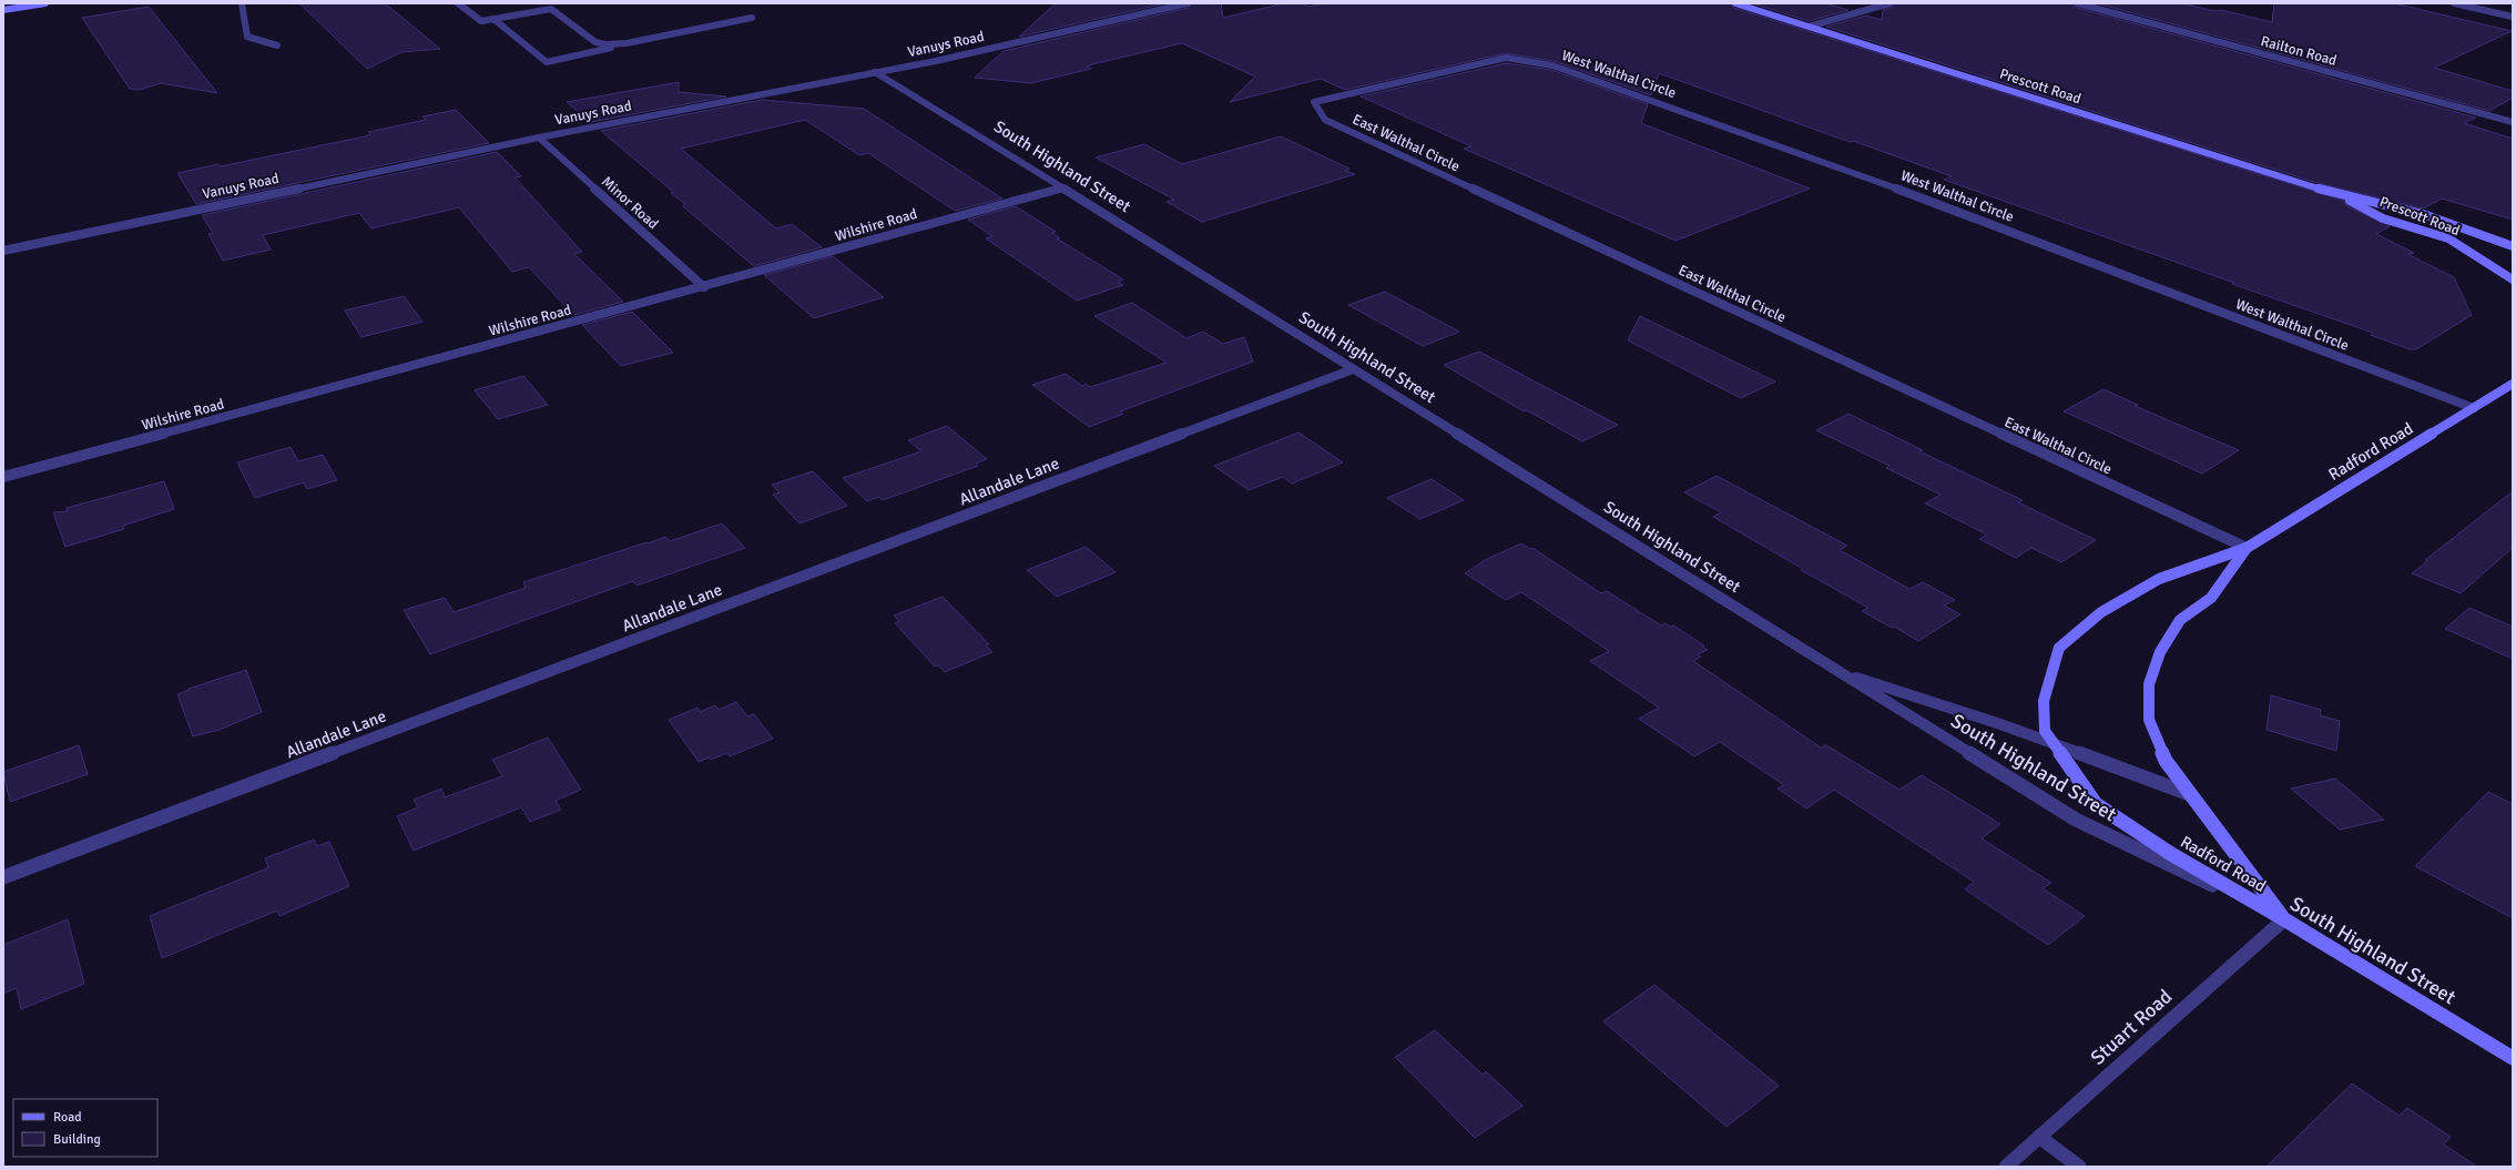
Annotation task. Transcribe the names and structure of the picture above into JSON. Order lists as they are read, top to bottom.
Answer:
{
  "streets": {
    "main road": ["Prescott Road", "South Highland Street", "Radford Road"],
    "street": [
      "Vanuys Road",
      "Railton Road",
      "West Walthal Circle",
      "East Walthal Circle",
      "Minor Road",
      "Wilshire Road",
      "Allandale Lane",
      "Stuart Road"
    ]
  },
  "crossings": [
    ["Vanuys Road", "South Highland Street"],
    ["Vanuys Road", "Minor Road"],
    ["West Walthal Circle", "East Walthal Circle"],
    ["West Walthal Circle", "Radford Road"],
    ["East Walthal Circle", "Radford Road"],
    ["South Highland Street", "Wilshire Road"],
    ["South Highland Street", "Radford Road"],
    ["South Highland Street", "Allandale Lane"],
    ["South Highland Street", "Stuart Road"],
    ["Minor Road", "Wilshire Road"],
    ["Radford Road", "Stuart Road"]
  ],
  "legend": ["Road", "Building"]
}
